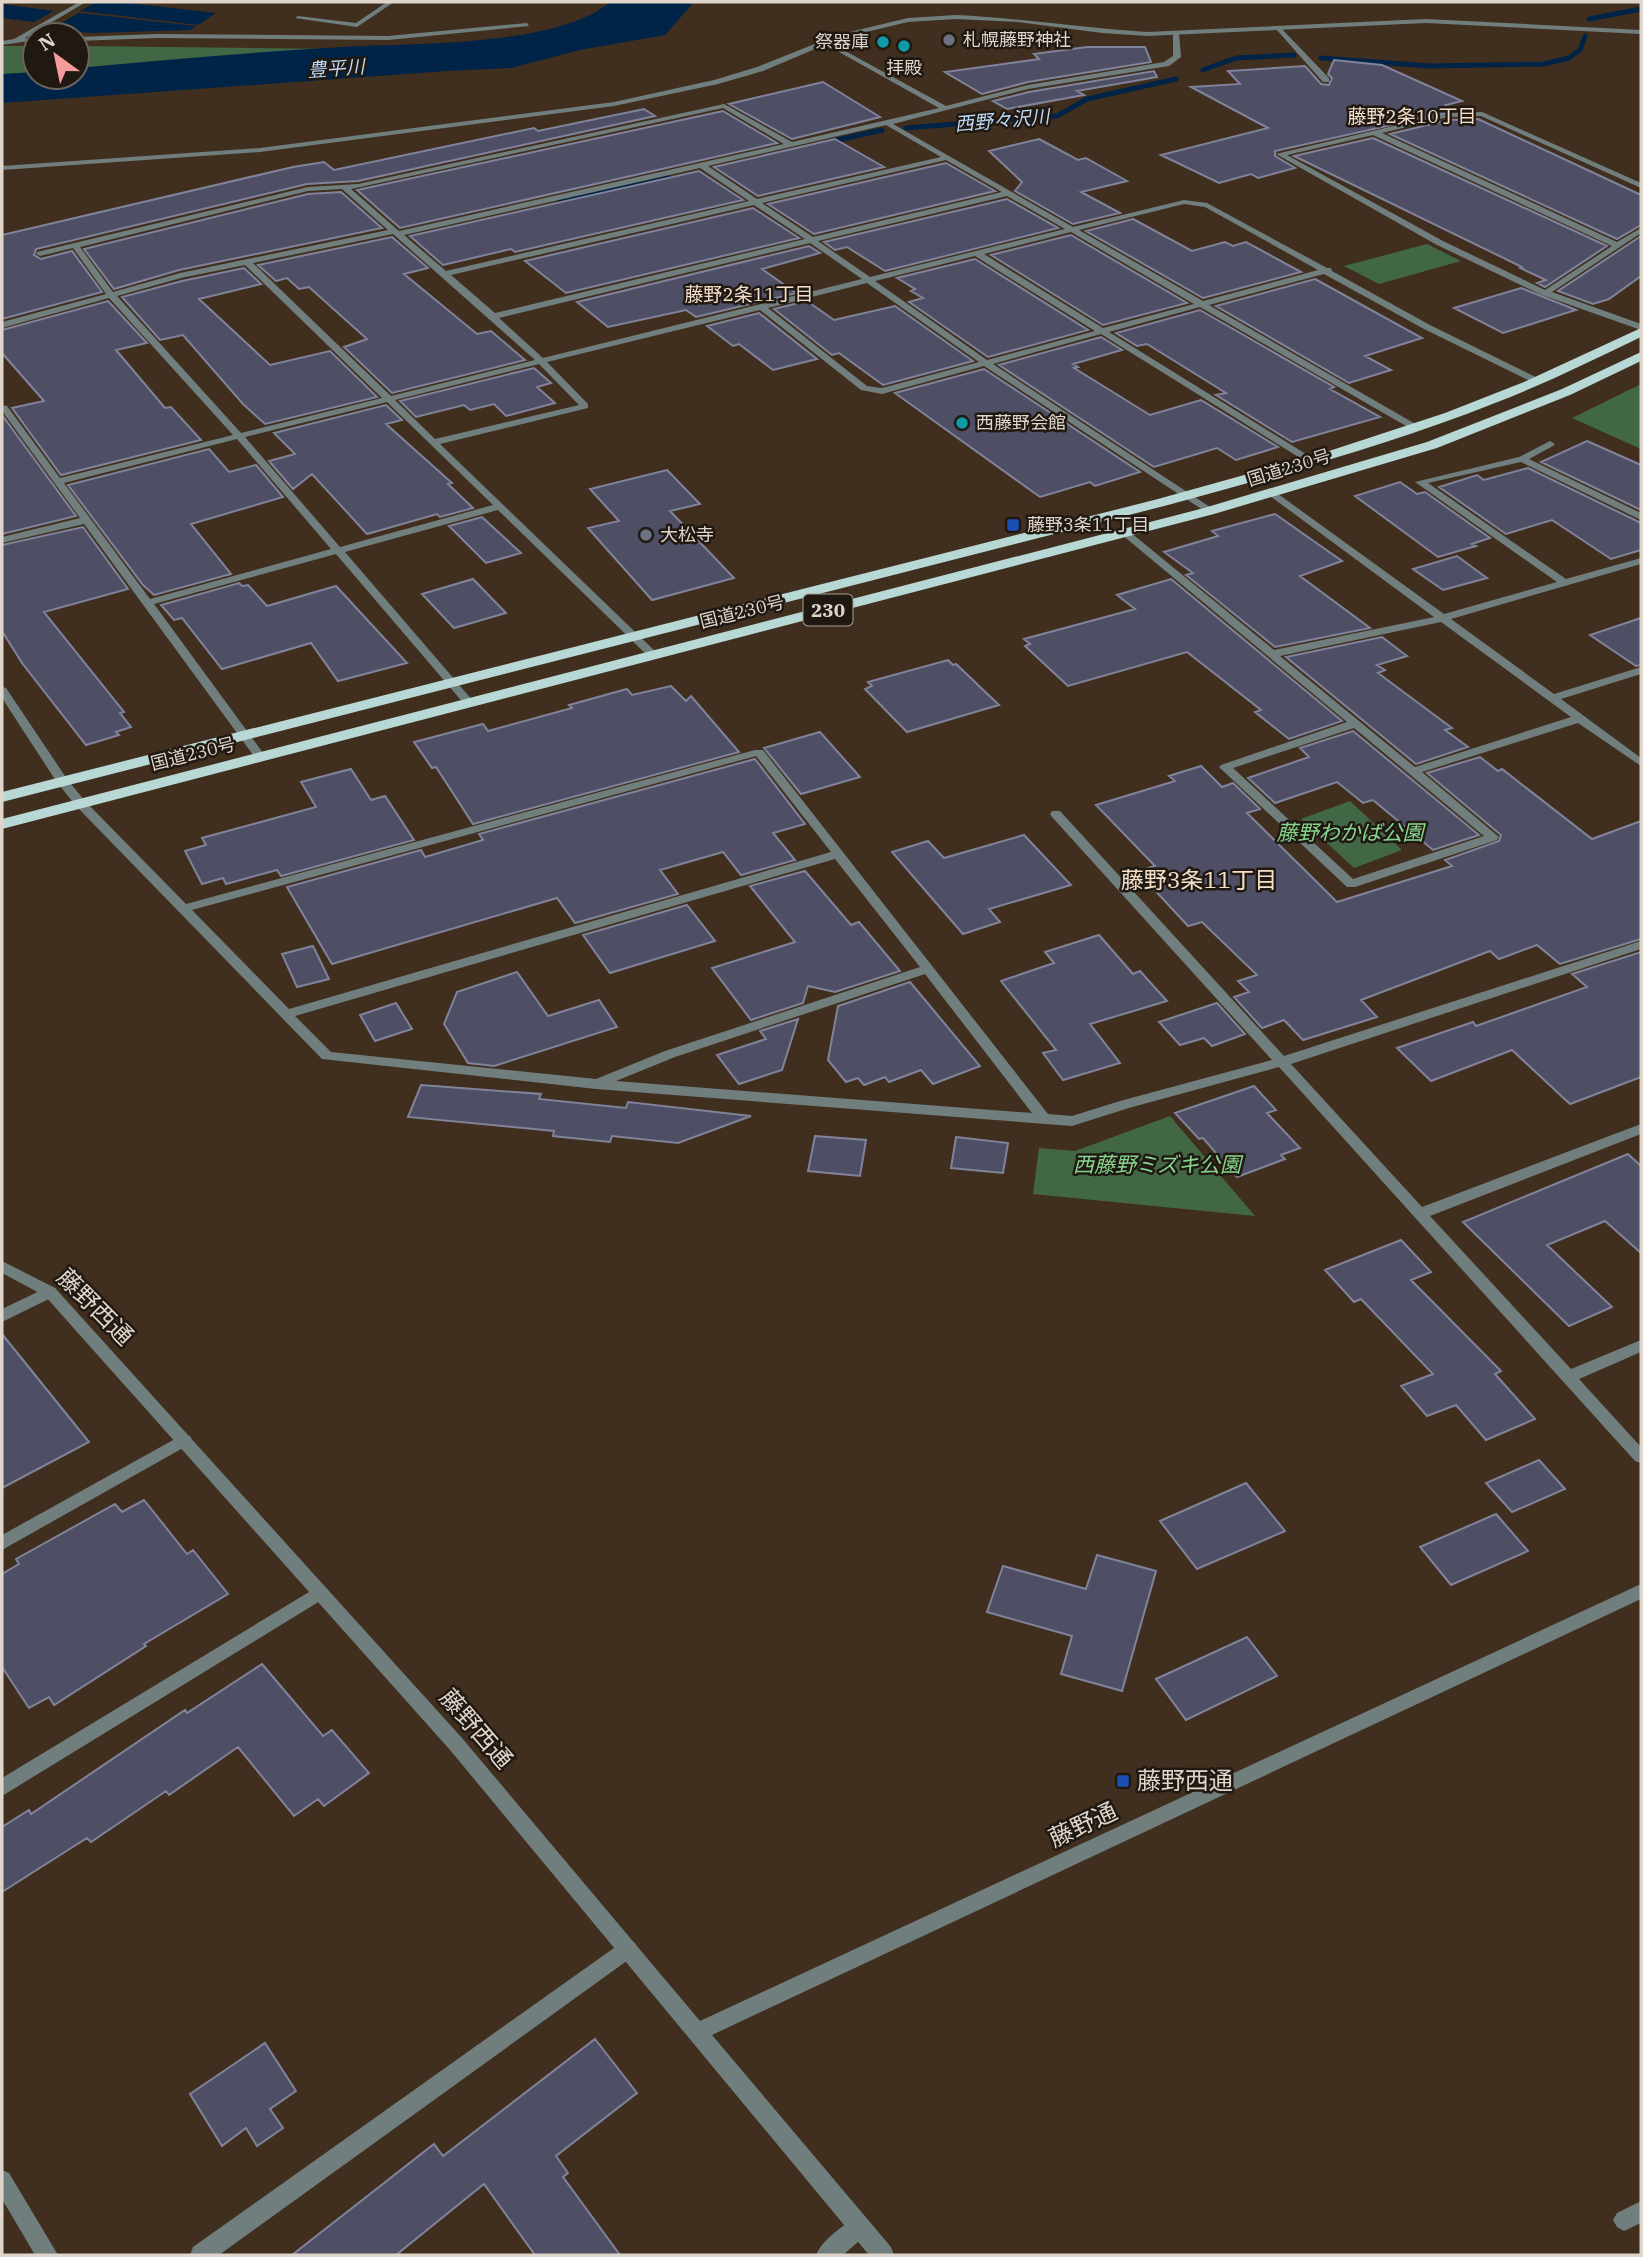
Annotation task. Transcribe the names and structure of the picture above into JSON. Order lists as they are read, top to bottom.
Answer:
{
  "streets": {
    "highway": ["国道230号", "230"],
    "street": ["藤野西通", "藤野通"]
  },
  "crossings": [
    ["藤野西通", "藤野通"]
  ],
  "districts": ["藤野2条10丁目", "藤野2条11丁目", "藤野3条11丁目"],
  "water": ["豊平川", "西野々沢川"],
  "parks": ["藤野わかば公園", "西藤野ミズキ公園"],
  "places": {
    "other": [
      "札幌藤野神社",
      "祭器庫",
      "拝殿",
      "西藤野会館",
      "大松寺"
    ],
    "transit": ["藤野3条11丁目", "藤野西通"]
  },
  "north": "top left"
}
